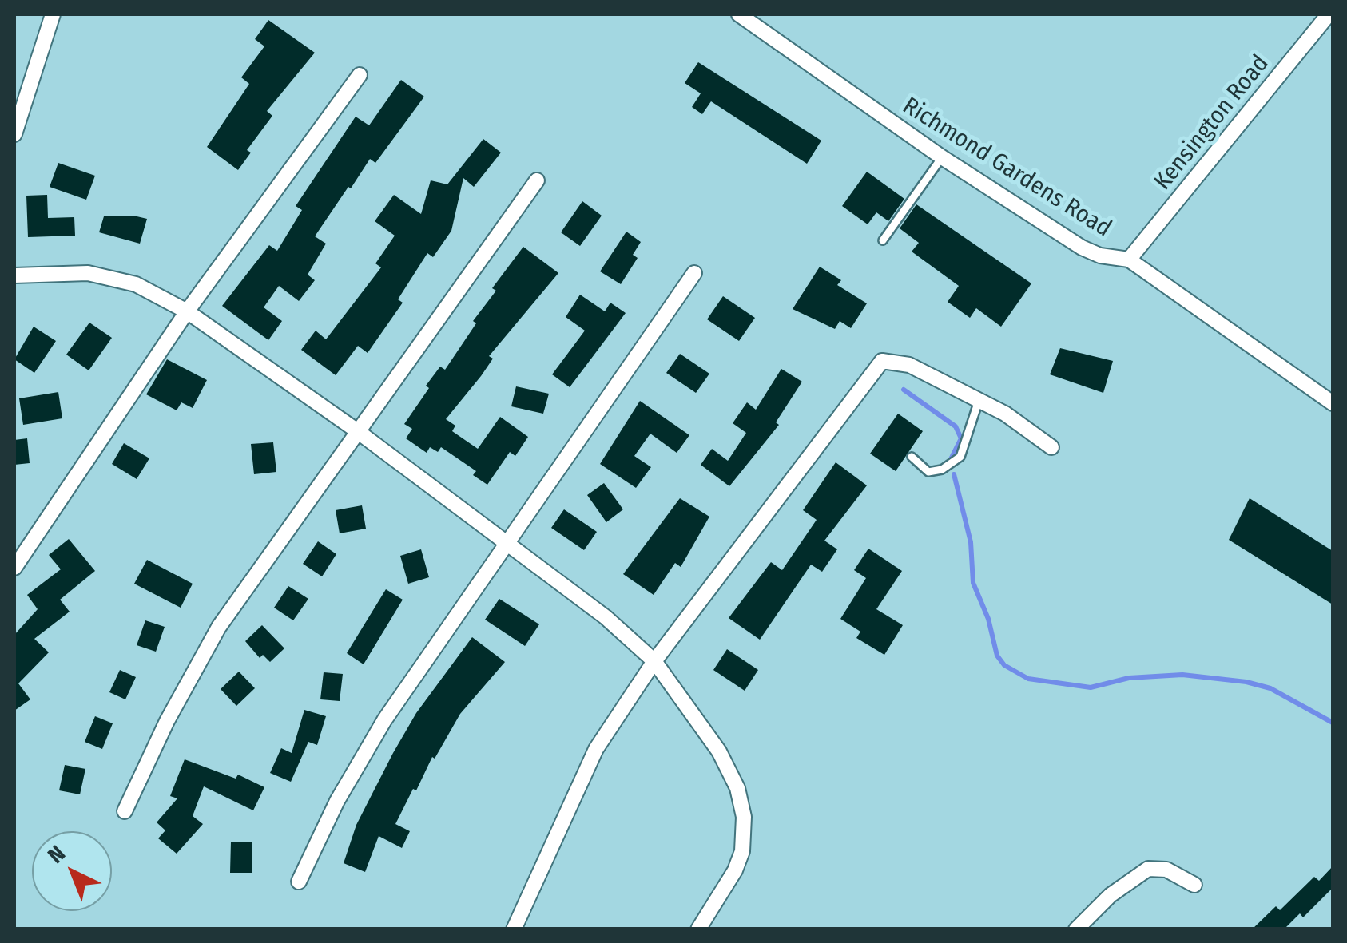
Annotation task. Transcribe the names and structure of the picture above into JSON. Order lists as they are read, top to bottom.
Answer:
{
  "streets": {
    "street": ["Kensington Road", "Richmond Gardens Road"]
  },
  "crossings": [
    ["Kensington Road", "Richmond Gardens Road"]
  ],
  "north": "top left"
}
